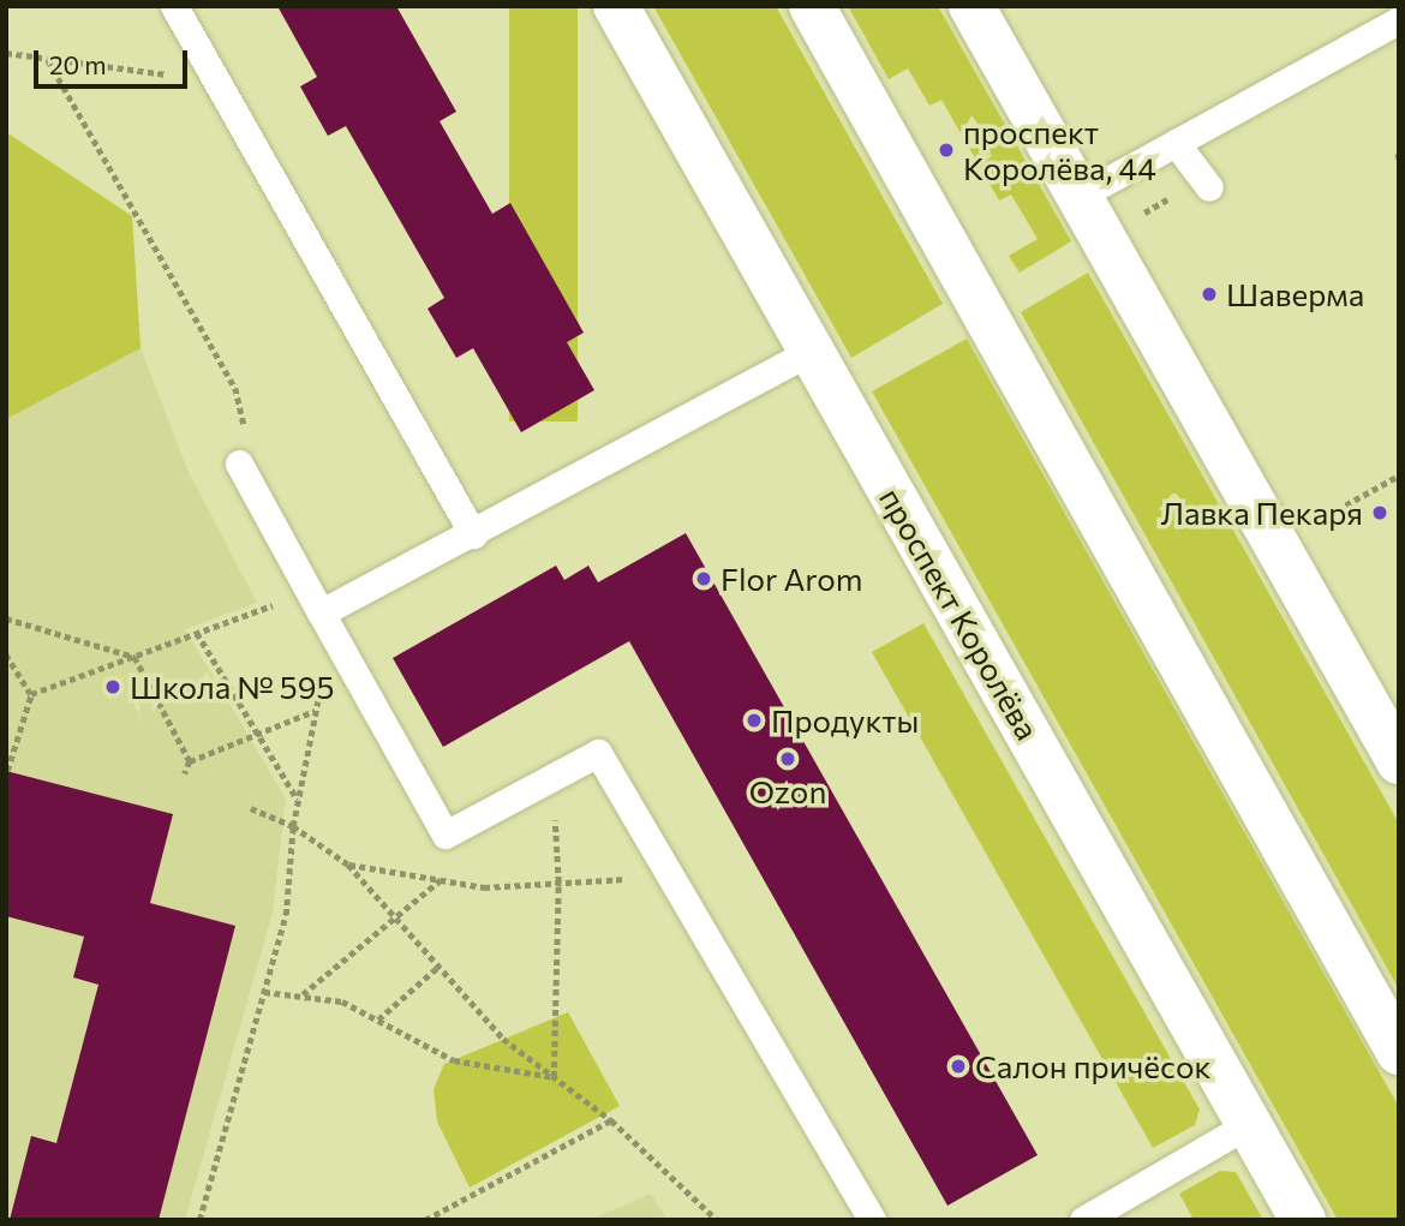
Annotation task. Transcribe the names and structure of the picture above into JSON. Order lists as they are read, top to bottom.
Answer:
{
  "streets": {
    "street": ["проспект Королёва"]
  },
  "places": [
    "проспект Королёва, 44",
    "Шаверма",
    "Лавка Пекаря",
    "Flor Arom",
    "Школа № 595",
    "Продукты",
    "Ozon",
    "Салон причёсок"
  ],
  "scale_bar": "20 m"
}
